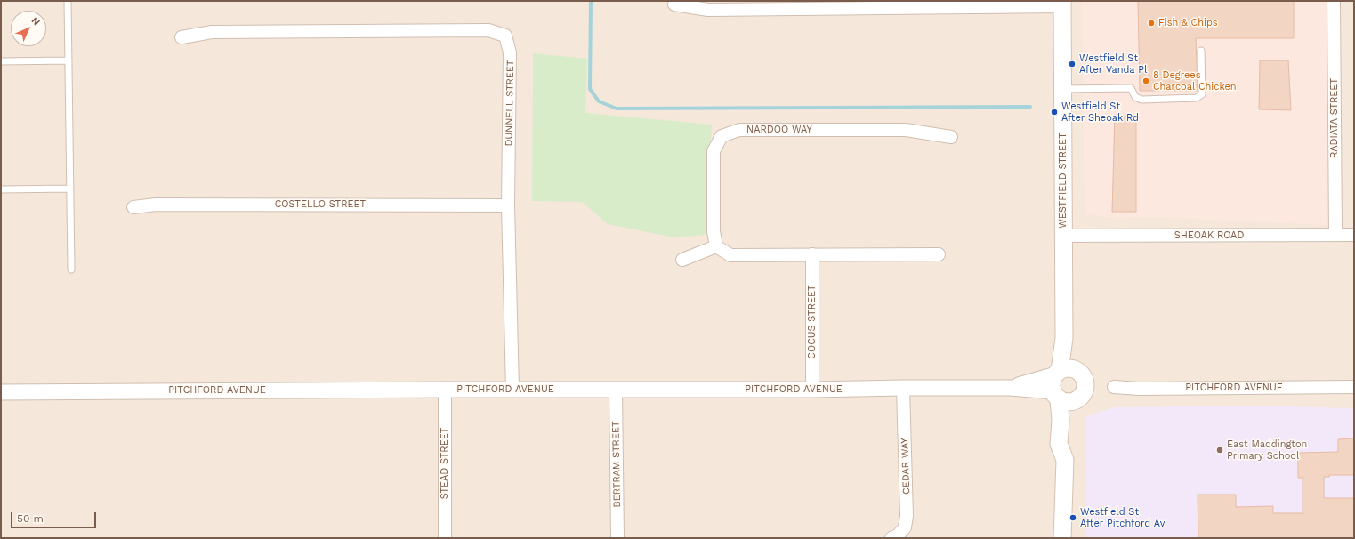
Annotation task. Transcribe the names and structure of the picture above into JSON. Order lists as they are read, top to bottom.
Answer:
{
  "streets": {
    "main road": ["WESTFIELD STREET"],
    "street": [
      "DUNNELL STREET",
      "RADIATA STREET",
      "NARDOO WAY",
      "COSTELLO STREET",
      "SHEOAK ROAD",
      "COCUS STREET",
      "PITCHFORD AVENUE",
      "STEAD STREET",
      "BERTRAM STREET",
      "CEDAR WAY"
    ]
  },
  "crossings": [
    ["DUNNELL STREET", "COSTELLO STREET"],
    ["DUNNELL STREET", "PITCHFORD AVENUE"],
    ["RADIATA STREET", "SHEOAK ROAD"],
    ["WESTFIELD STREET", "SHEOAK ROAD"],
    ["WESTFIELD STREET", "PITCHFORD AVENUE"],
    ["COCUS STREET", "PITCHFORD AVENUE"],
    ["PITCHFORD AVENUE", "STEAD STREET"],
    ["PITCHFORD AVENUE", "BERTRAM STREET"],
    ["PITCHFORD AVENUE", "CEDAR WAY"]
  ],
  "places": [
    "Fish & Chips",
    "Westfield St After Vanda Pl",
    "8 Degrees Charcoal Chicken",
    "Westfield St After Sheoak Rd",
    "East Maddington Primary School",
    "Westfield St After Pitchford Av"
  ],
  "scale_bar": "50 m",
  "north": "top right"
}
